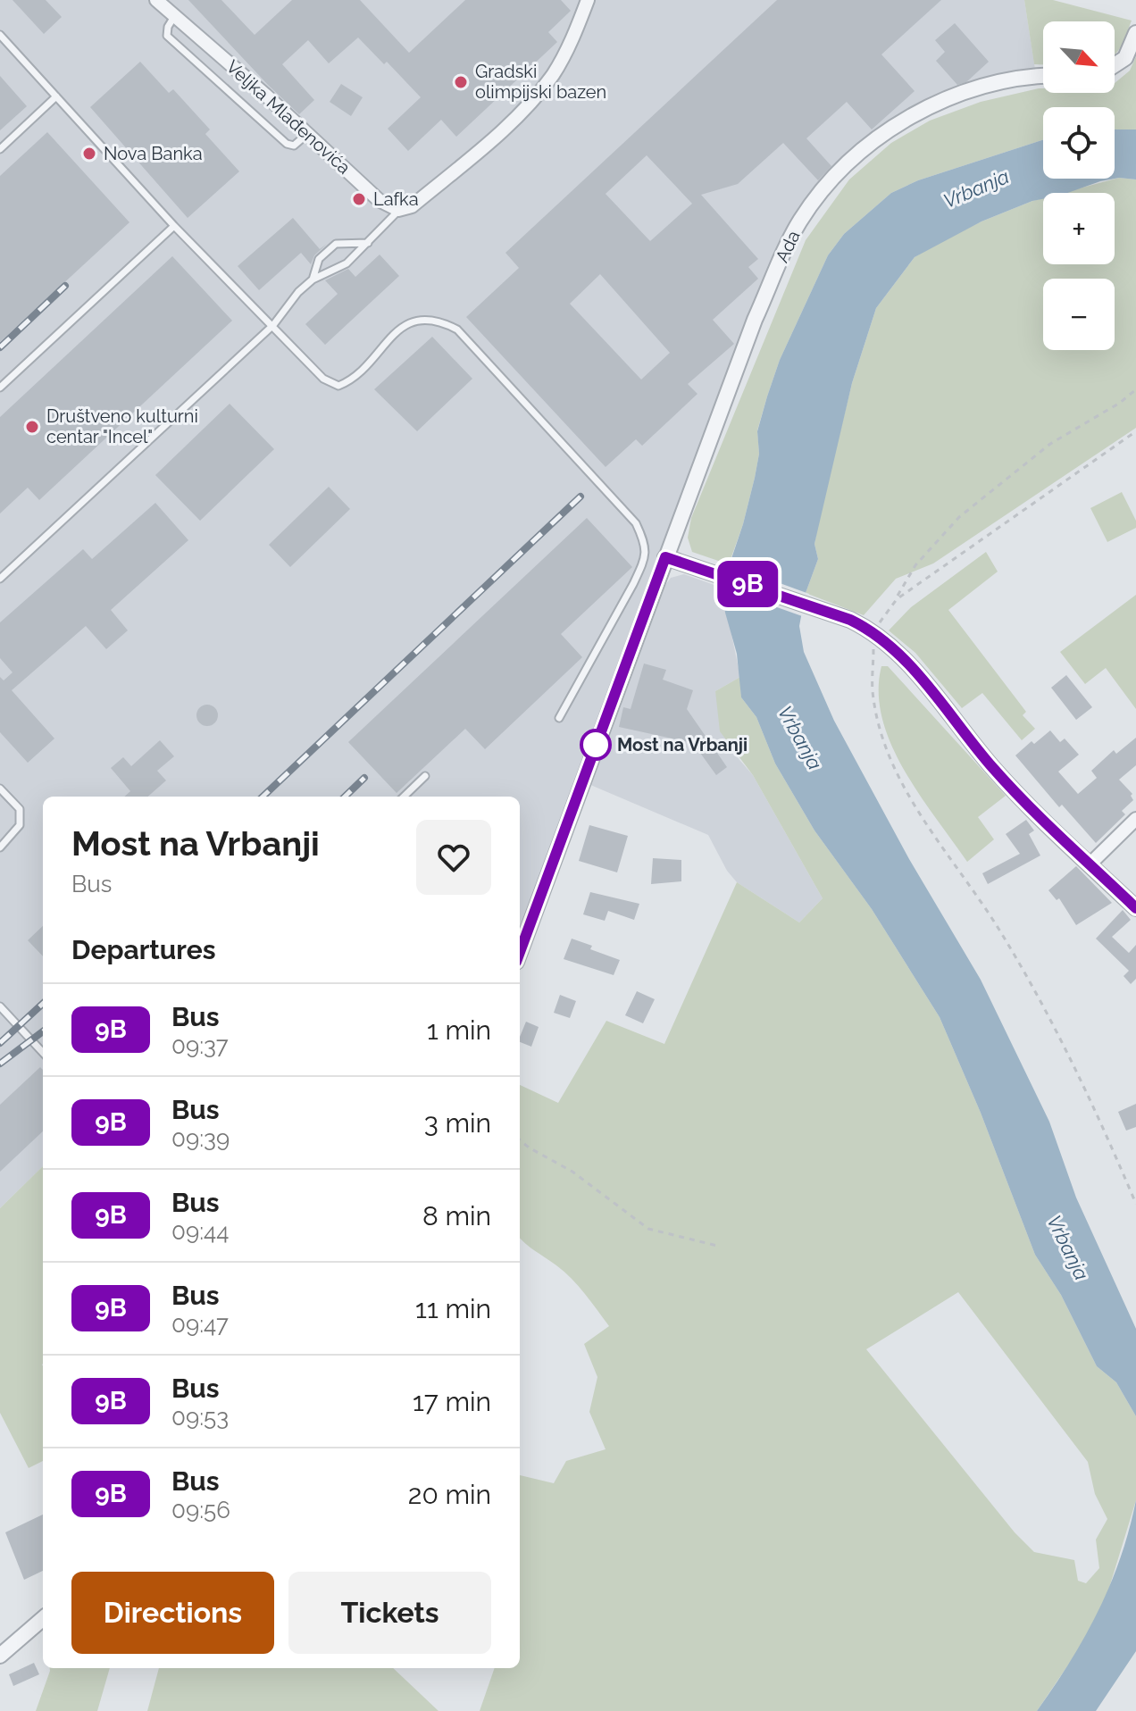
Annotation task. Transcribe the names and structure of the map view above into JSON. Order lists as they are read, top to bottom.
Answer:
{
  "streets": {
    "street": ["Veljka Mlađenovića", "Ada"]
  },
  "water": ["Vrbanja"],
  "places": [
    "Gradski olimpijski bazen",
    "Nova Banka",
    "Lafka",
    "Društveno kulturni centar \"Incel\"",
    "Most na Vrbanji"
  ],
  "lines": ["bus line 9B"],
  "north": "bottom right",
  "page": {
    "on_map": "9B",
    "map_buttons": ["+", "−"],
    "heading": [
      ["Most na Vrbanji", "Bus"],
      "Departures"
    ],
    "list": [
      {
        "mark": "9B",
        "name": "Bus",
        "note": "09:37",
        "value": "1 min"
      },
      {
        "mark": "9B",
        "name": "Bus",
        "note": "09:39",
        "value": "3 min"
      },
      {
        "mark": "9B",
        "name": "Bus",
        "note": "09:44",
        "value": "8 min"
      },
      {
        "mark": "9B",
        "name": "Bus",
        "note": "09:47",
        "value": "11 min"
      },
      {
        "mark": "9B",
        "name": "Bus",
        "note": "09:53",
        "value": "17 min"
      },
      {
        "mark": "9B",
        "name": "Bus",
        "note": "09:56",
        "value": "20 min"
      }
    ],
    "buttons": ["Directions", "Tickets"]
  }
}
